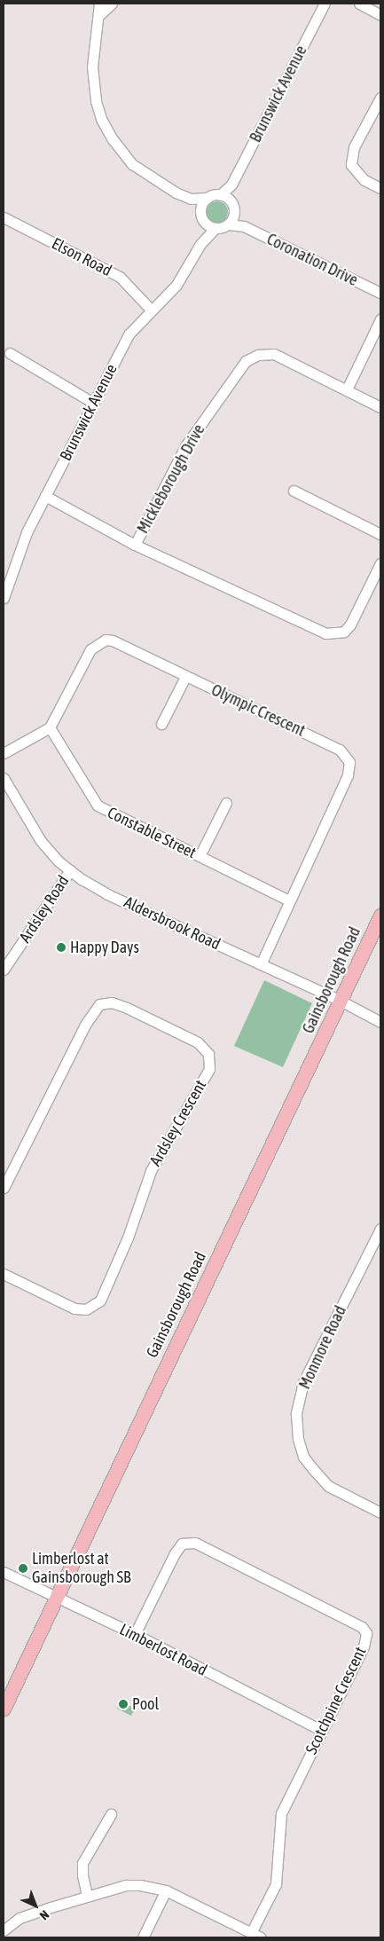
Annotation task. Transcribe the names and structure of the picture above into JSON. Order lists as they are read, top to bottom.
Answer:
{
  "streets": {
    "main road": ["Gainsborough Road"],
    "street": [
      "Brunswick Avenue",
      "Elson Road",
      "Coronation Drive",
      "Mickleborough Drive",
      "Olympic Crescent",
      "Constable Street",
      "Ardsley Road",
      "Aldersbrook Road",
      "Ardsley Crescent",
      "Monmore Road",
      "Limberlost Road",
      "Scotchpine Crescent"
    ]
  },
  "crossings": [
    ["Brunswick Avenue", "Elson Road"],
    ["Brunswick Avenue", "Coronation Drive"],
    ["Brunswick Avenue", "Mickleborough Drive"],
    ["Olympic Crescent", "Constable Street"],
    ["Olympic Crescent", "Aldersbrook Road"],
    ["Ardsley Road", "Aldersbrook Road"],
    ["Aldersbrook Road", "Gainsborough Road"],
    ["Gainsborough Road", "Limberlost Road"],
    ["Limberlost Road", "Scotchpine Crescent"]
  ],
  "places": ["Happy Days", "Limberlost at Gainsborough SB", "Pool"],
  "north": "bottom right"
}
